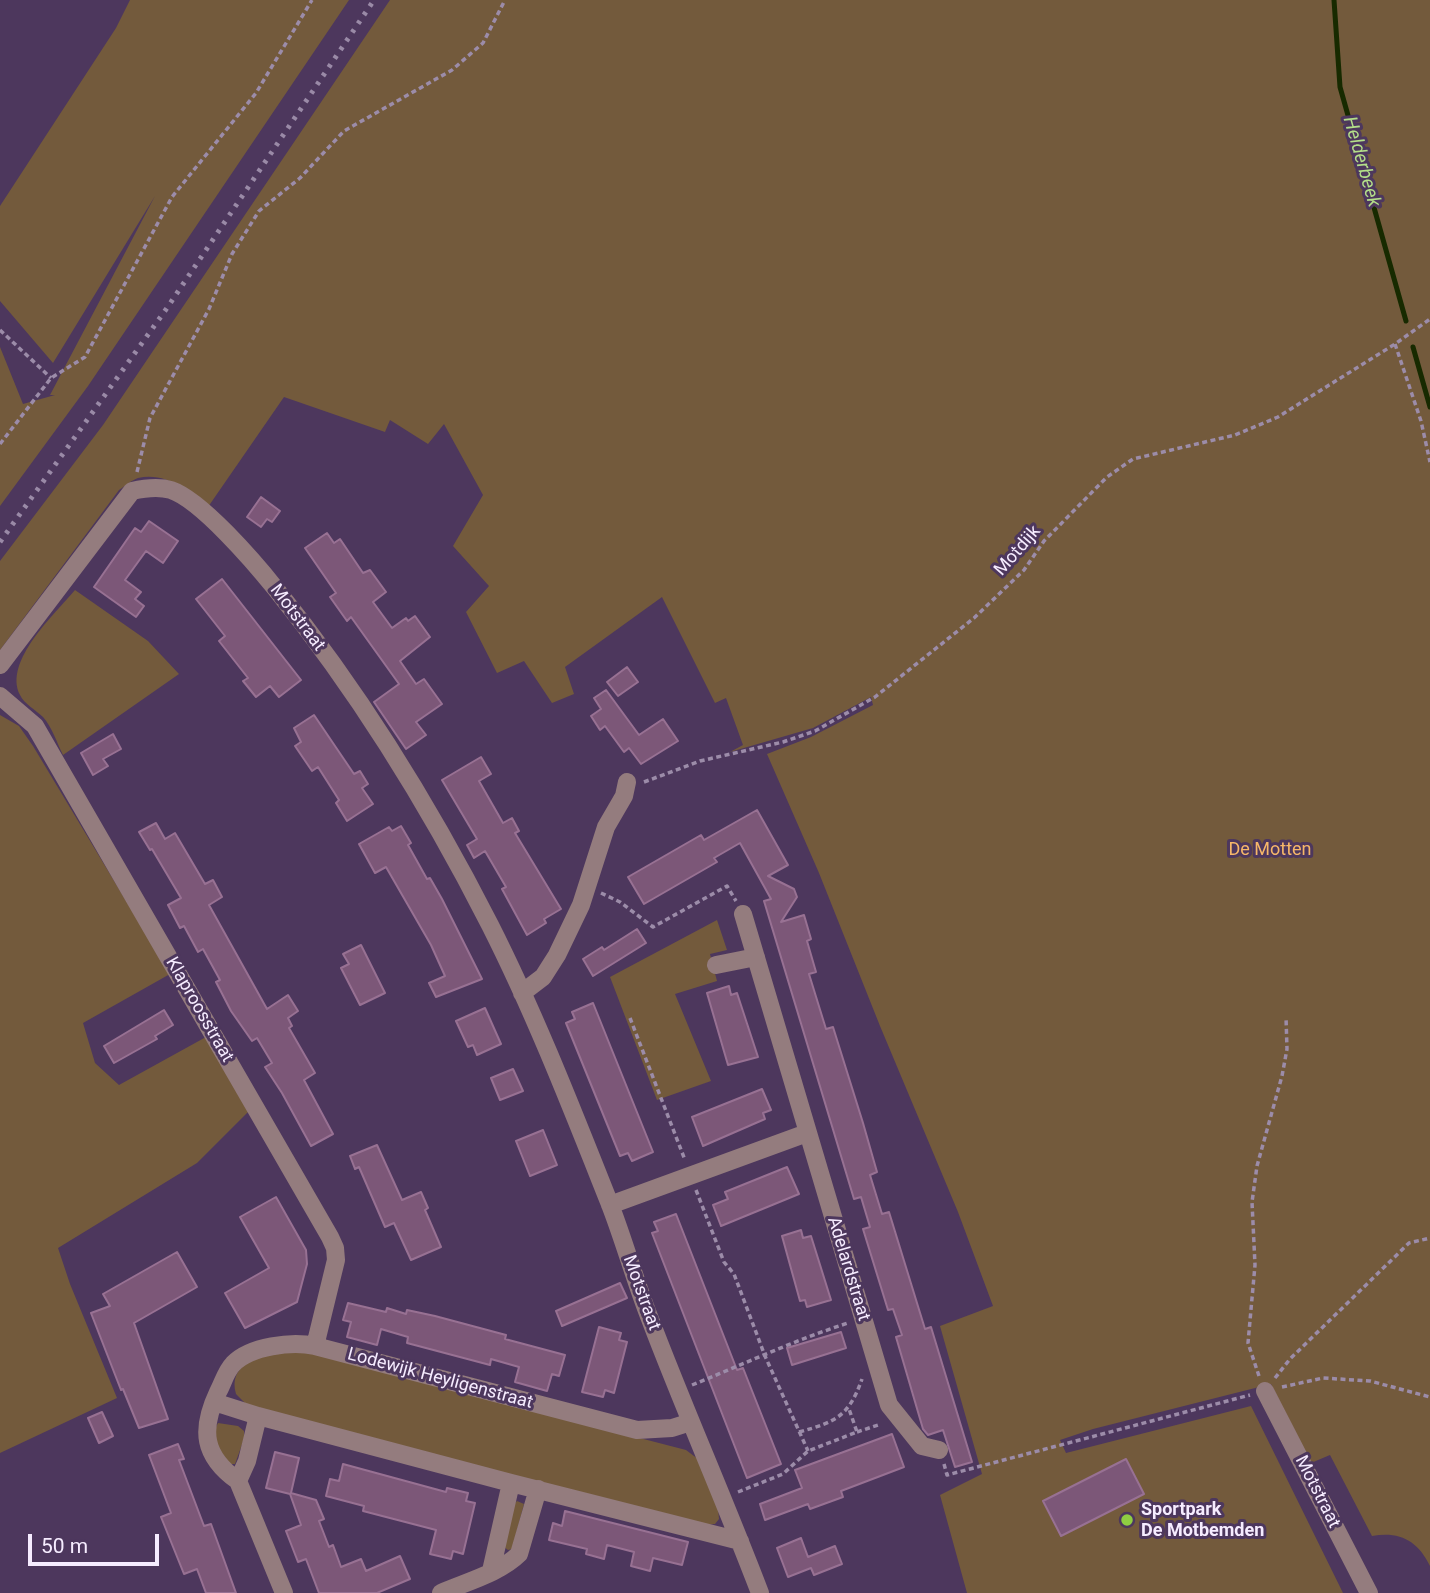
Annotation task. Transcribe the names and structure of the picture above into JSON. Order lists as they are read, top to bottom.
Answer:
{
  "streets": {
    "street": [
      "Motstraat",
      "Klaproosstraat",
      "Adelardstraat",
      "Lodewijk Heyligenstraat"
    ],
    "path": ["Motdijk"]
  },
  "crossings": [
    ["Motstraat", "Lodewijk Heyligenstraat"],
    ["Klaproosstraat", "Lodewijk Heyligenstraat"]
  ],
  "water": ["Helderbeek"],
  "parks": ["De Motten"],
  "places": ["Sportpark De Motbemden"],
  "scale_bar": "50 m"
}
